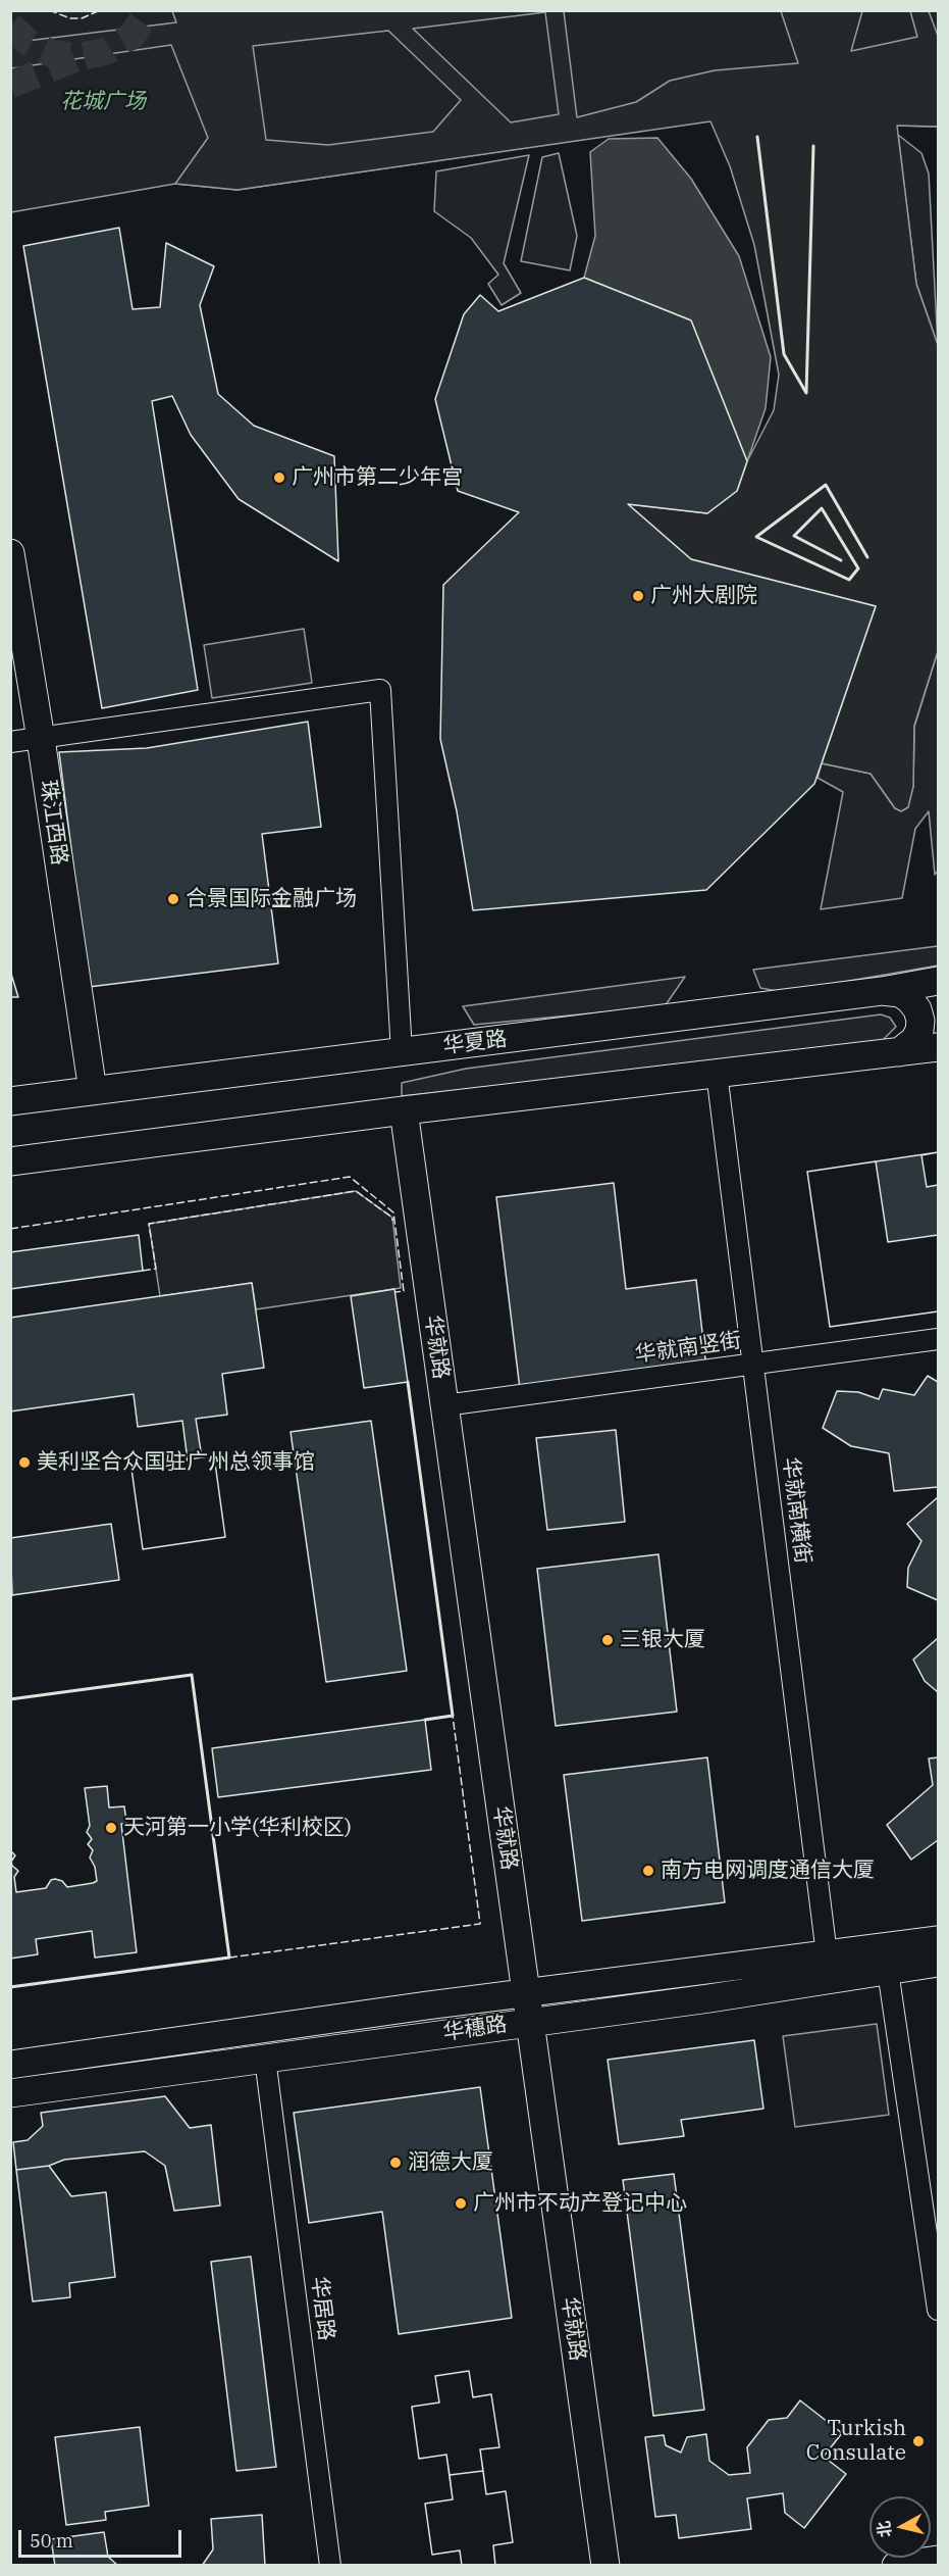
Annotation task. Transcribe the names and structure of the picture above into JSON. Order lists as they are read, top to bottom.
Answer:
{
  "streets": {
    "street": [
      "珠江西路",
      "华夏路",
      "华就路",
      "华就南竖街",
      "华就南横街",
      "华穗路",
      "华居路"
    ]
  },
  "crossings": [
    ["珠江西路", "华夏路"],
    ["华就路", "华就南竖街"],
    ["华就路", "华穗路"],
    ["华就南竖街", "华就南横街"],
    ["华就南横街", "华穗路"],
    ["华穗路", "华居路"]
  ],
  "parks": ["花城广场"],
  "places": [
    "广州市第二少年宫",
    "广州大剧院",
    "合景国际金融广场",
    "美利坚合众国驻广州总领事馆",
    "三银大厦",
    "天河第一小学(华利校区)",
    "南方电网调度通信大厦",
    "润德大厦",
    "广州市不动产登记中心",
    "Turkish Consulate"
  ],
  "scale_bar": "50 m",
  "north": "left"
}
